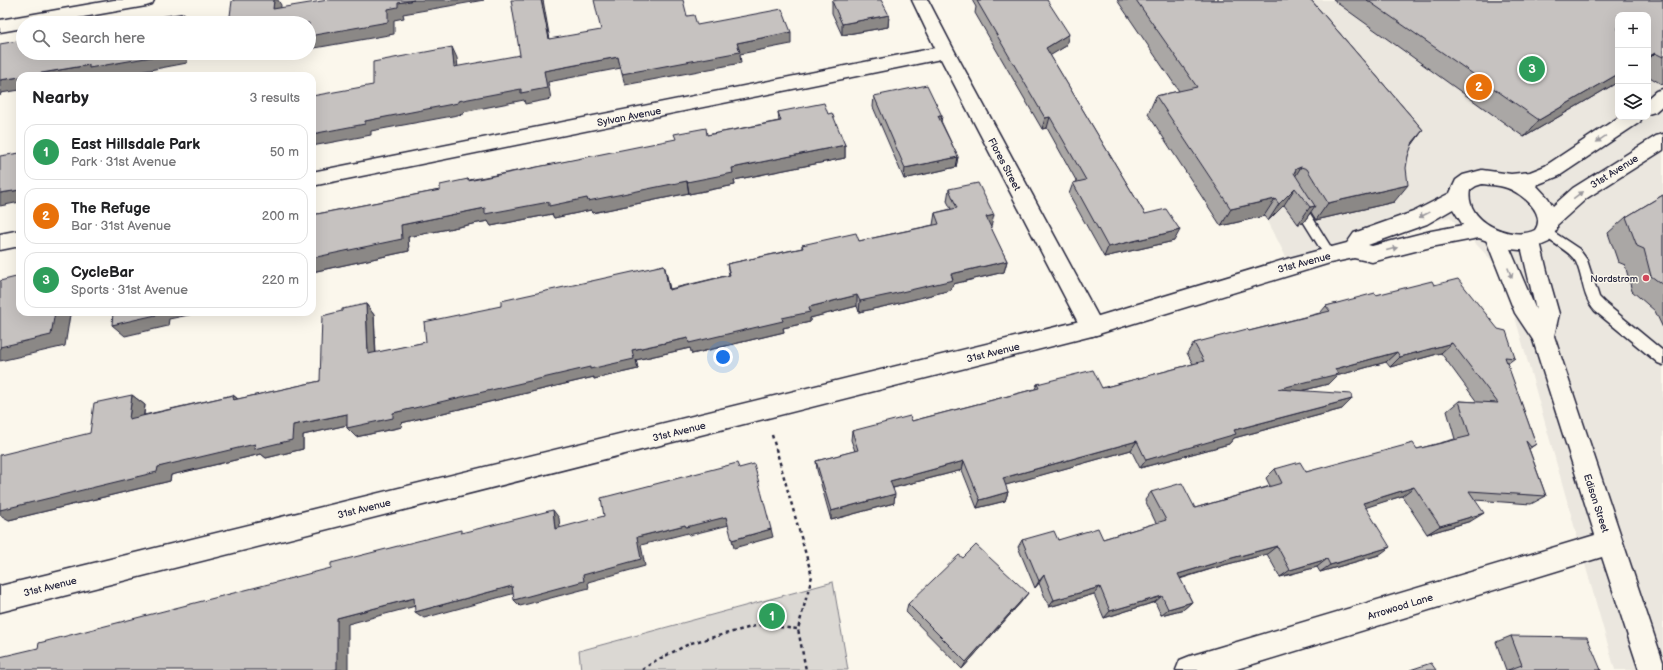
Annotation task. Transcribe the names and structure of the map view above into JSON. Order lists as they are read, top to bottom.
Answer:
{
  "streets": {
    "street": [
      "Sylvan Avenue",
      "Flores Street",
      "31st Avenue",
      "Edison Street",
      "Arrowood Lane"
    ]
  },
  "crossings": [
    ["Sylvan Avenue", "Flores Street"],
    ["Flores Street", "31st Avenue"],
    ["31st Avenue", "Edison Street"],
    ["Edison Street", "Arrowood Lane"]
  ],
  "places": ["Nordstrom"],
  "page": {
    "map_buttons": ["+", "−"],
    "search": "Search here",
    "pins": ["3", "2", "1"],
    "heading": ["Nearby", "3 results"],
    "list": [
      {
        "mark": "1",
        "name": "East Hillsdale Park",
        "note": "Park · 31st Avenue",
        "value": "50 m"
      },
      {
        "mark": "2",
        "name": "The Refuge",
        "note": "Bar · 31st Avenue",
        "value": "200 m"
      },
      {
        "mark": "3",
        "name": "CycleBar",
        "note": "Sports · 31st Avenue",
        "value": "220 m"
      }
    ]
  }
}
